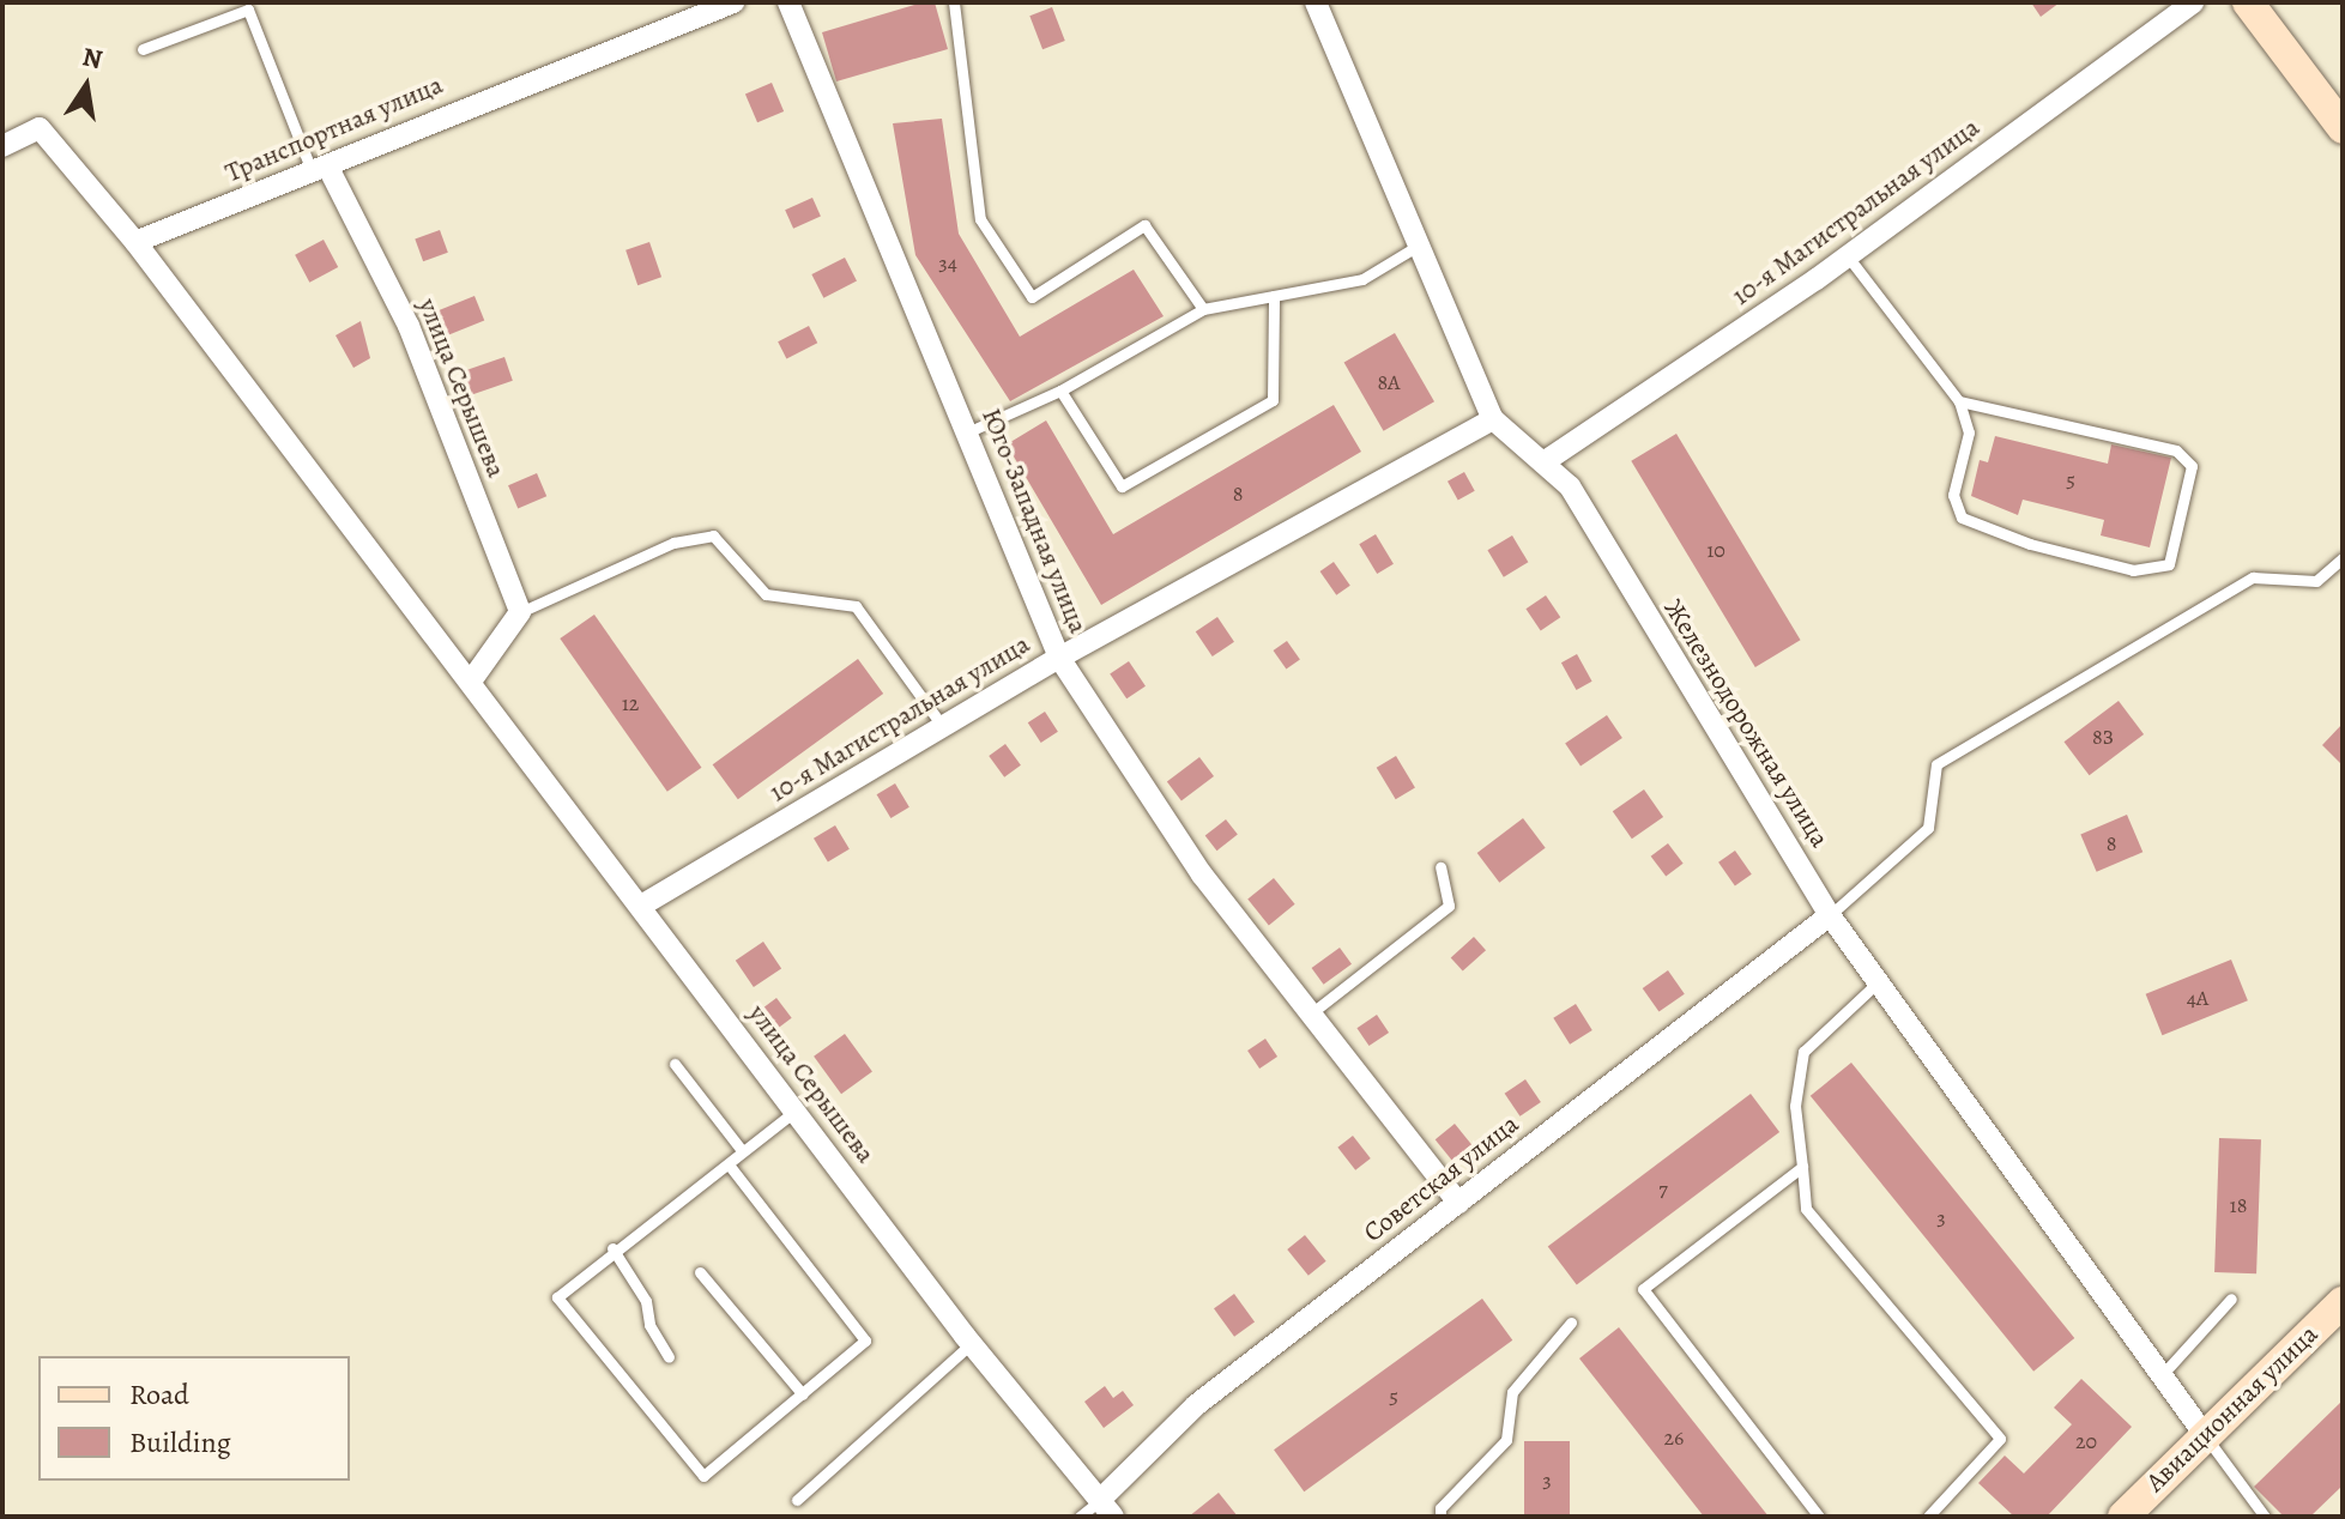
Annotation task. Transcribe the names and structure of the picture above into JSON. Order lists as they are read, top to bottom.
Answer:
{
  "streets": {
    "street": [
      "Транспортная улица",
      "10-я Магистральная улица",
      "улица Серышева",
      "Юго-Западная улица",
      "Железнодорожная улица",
      "Советская улица",
      "Авиационная улица"
    ]
  },
  "crossings": [
    ["Транспортная улица", "улица Серышева"],
    ["10-я Магистральная улица", "улица Серышева"],
    ["10-я Магистральная улица", "Юго-Западная улица"],
    ["10-я Магистральная улица", "Железнодорожная улица"],
    ["улица Серышева", "Советская улица"],
    ["Юго-Западная улица", "Советская улица"],
    ["Железнодорожная улица", "Советская улица"],
    ["Железнодорожная улица", "Авиационная улица"]
  ],
  "house_numbers": [
    "34",
    "8А",
    "5",
    "8",
    "10",
    "12",
    "8З",
    "8",
    "4А",
    "7",
    "18",
    "3",
    "5",
    "26",
    "20",
    "3"
  ],
  "legend": ["Road", "Building"],
  "north": "top"
}
